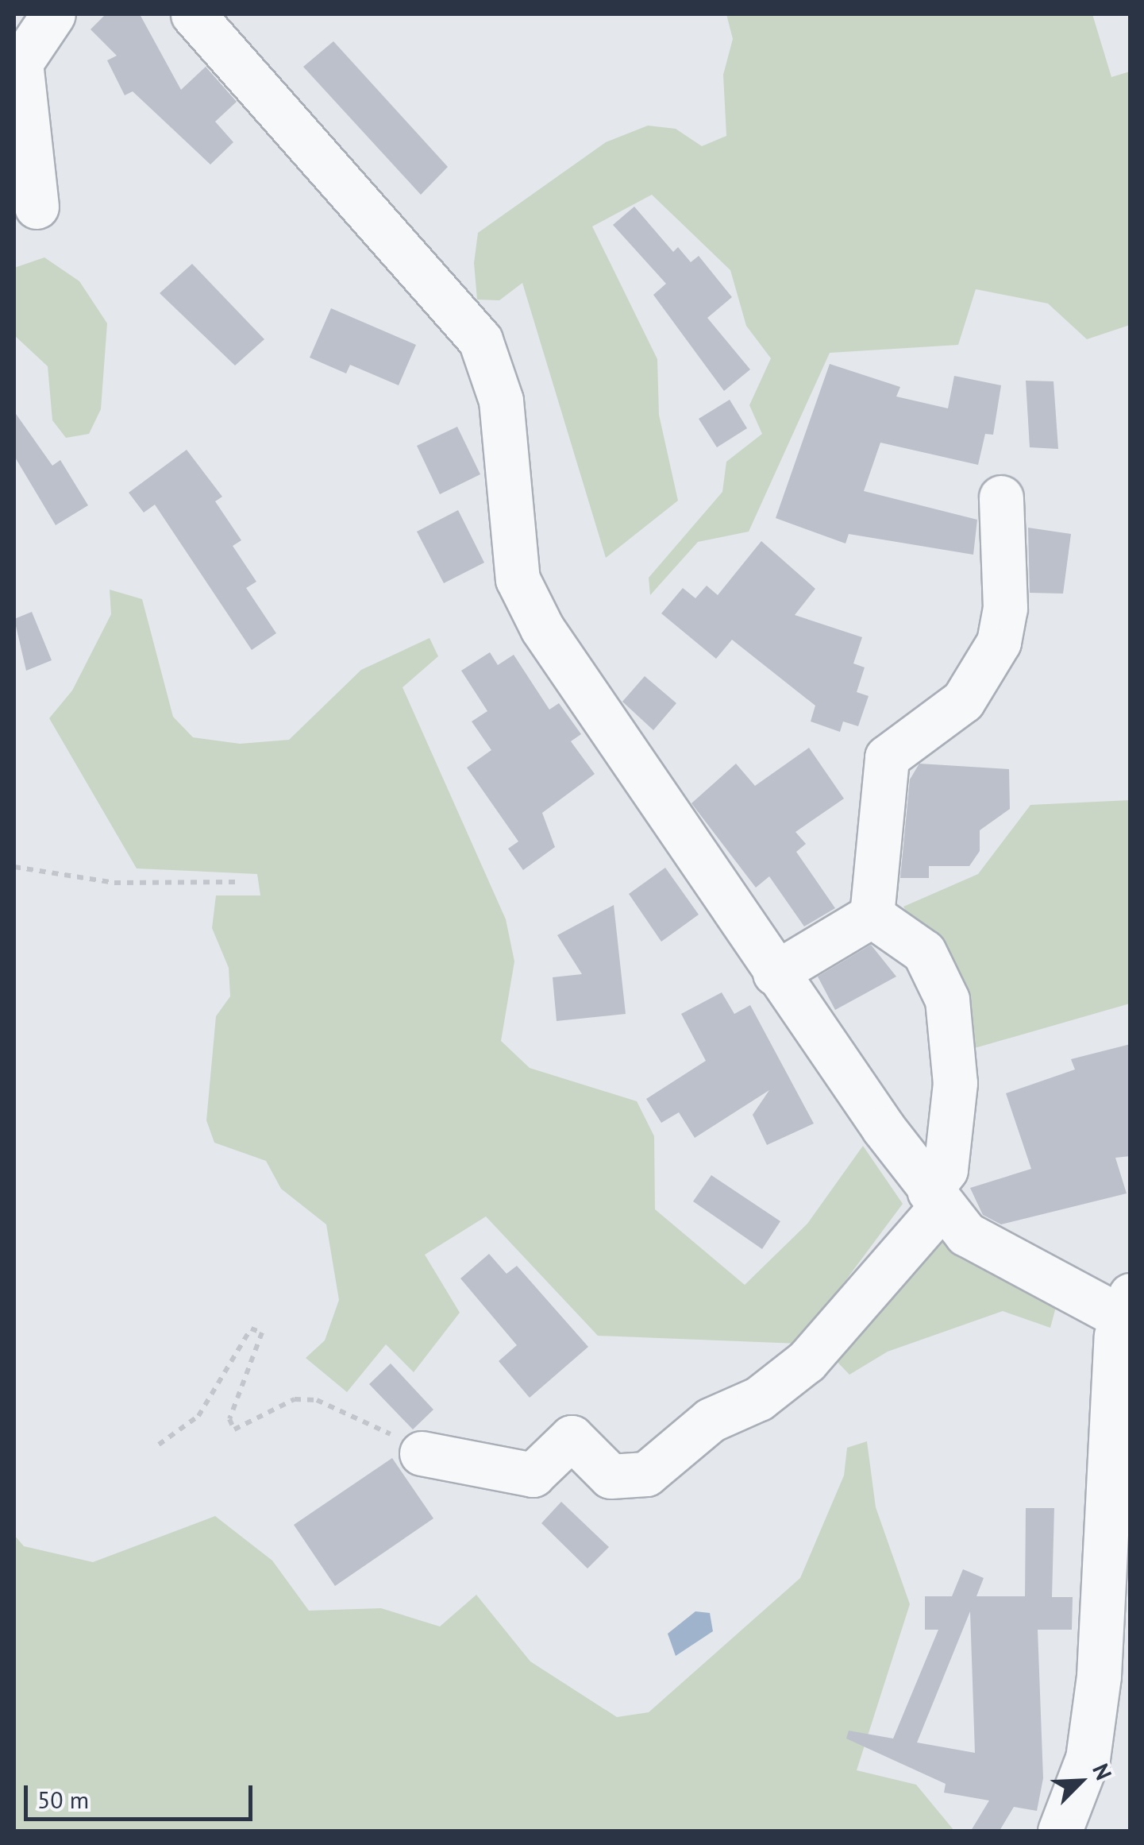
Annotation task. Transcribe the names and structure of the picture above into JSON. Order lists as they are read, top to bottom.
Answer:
{
  "scale_bar": "50 m",
  "north": "top right"
}
